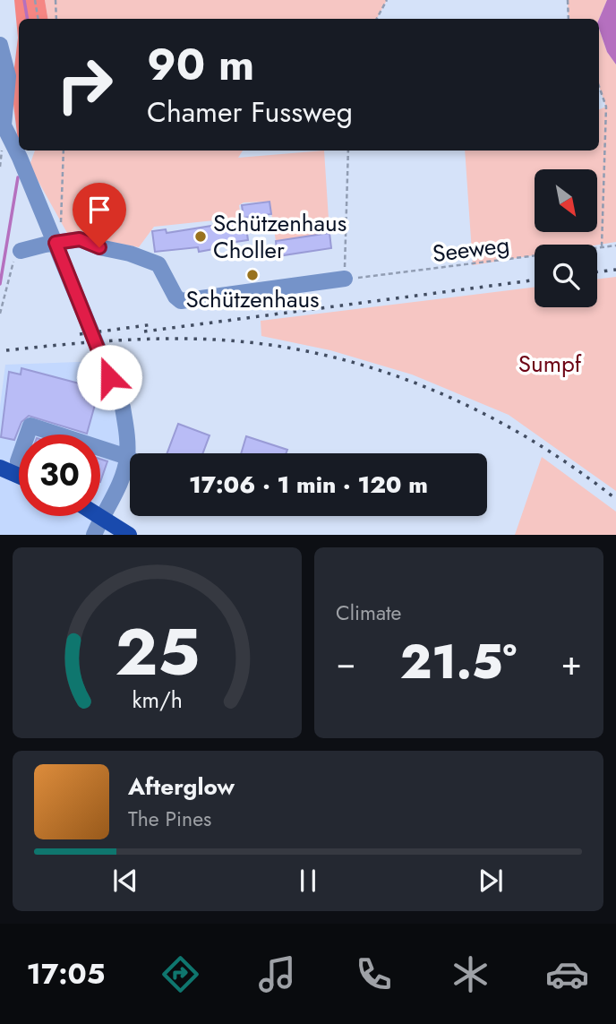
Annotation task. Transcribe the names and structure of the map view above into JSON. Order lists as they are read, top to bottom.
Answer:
{
  "streets": {
    "path": ["Seeweg"]
  },
  "parks": ["Sumpf"],
  "places": ["Schützenhaus Choller", "Schützenhaus"],
  "north": "bottom right",
  "page": {
    "turn": ["90 m", "Chamer Fussweg"],
    "limit": "30",
    "trip": "17:06 · 1 min · 120 m",
    "tile": "Climate",
    "heat": ["−", "21.5°", "+"],
    "song": ["Afterglow", "The Pines"],
    "tabs": "17:05",
    "gauge": ["25", "km/h"]
  }
}
